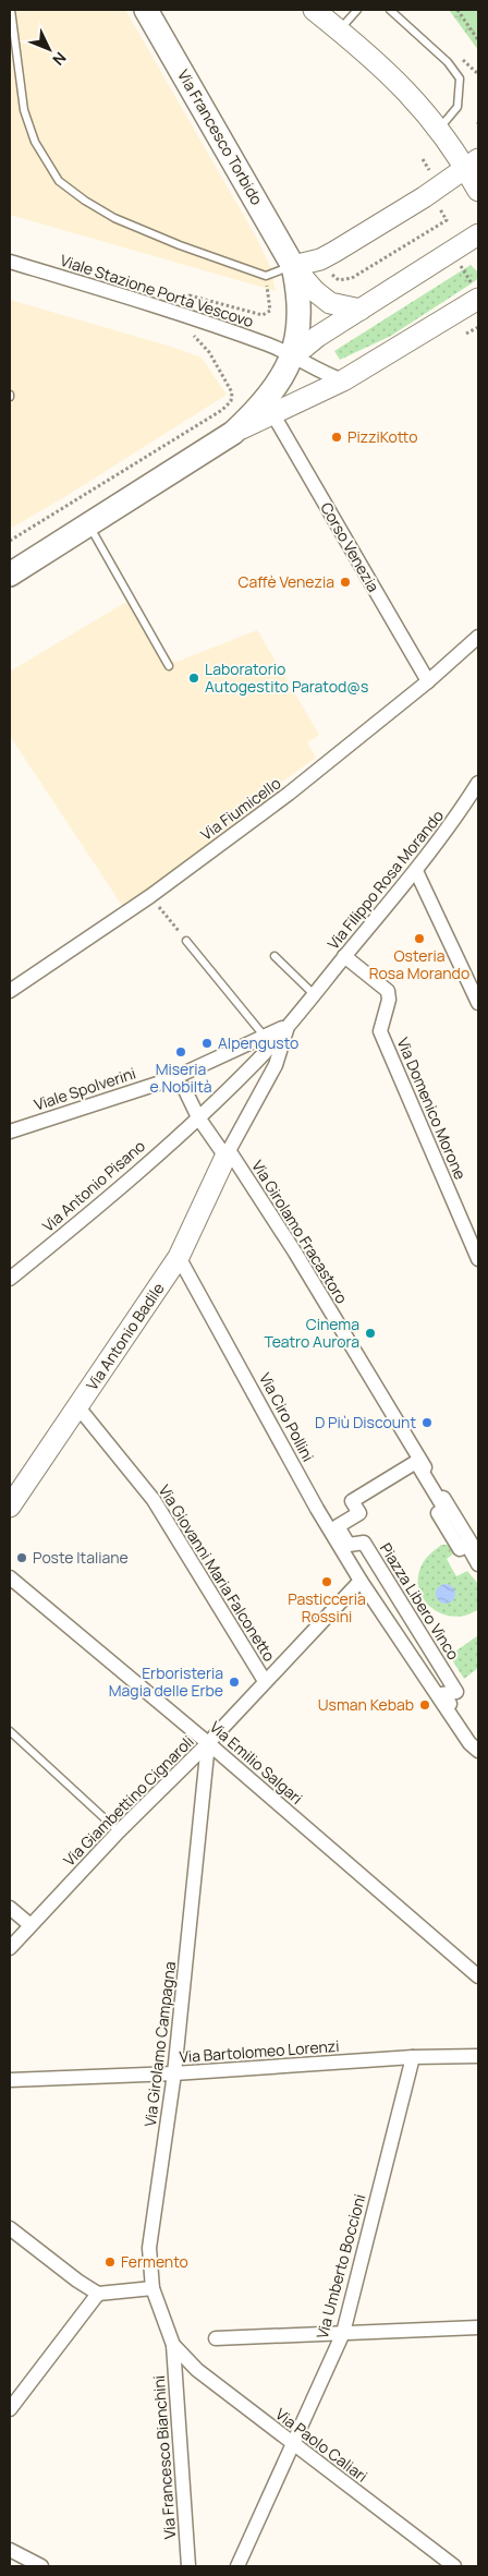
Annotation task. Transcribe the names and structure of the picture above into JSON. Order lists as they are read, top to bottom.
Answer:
{
  "streets": {
    "main road": ["Via Francesco Torbido", "Via Antonio Badile"],
    "street": [
      "Viale Stazione Porta Vescovo",
      "Corso Venezia",
      "Via Fiumicello",
      "Via Filippo Rosa Morando",
      "Viale Spolverini",
      "Via Domenico Morone",
      "Via Antonio Pisano",
      "Via Girolamo Fracastoro",
      "Via Ciro Pollini",
      "Via Giovanni Maria Falconetto",
      "Piazza Libero Vinco",
      "Via Emilio Salgari",
      "Via Giambettino Cignaroli",
      "Via Girolamo Campagna",
      "Via Bartolomeo Lorenzi",
      "Via Umberto Boccioni",
      "Via Paolo Caliari",
      "Via Francesco Bianchini"
    ]
  },
  "crossings": [
    ["Via Francesco Torbido", "Viale Stazione Porta Vescovo"],
    ["Corso Venezia", "Via Fiumicello"],
    ["Via Filippo Rosa Morando", "Viale Spolverini"],
    ["Via Filippo Rosa Morando", "Via Domenico Morone"],
    ["Via Filippo Rosa Morando", "Via Antonio Pisano"],
    ["Via Filippo Rosa Morando", "Via Girolamo Fracastoro"],
    ["Via Filippo Rosa Morando", "Via Antonio Badile"],
    ["Via Girolamo Fracastoro", "Via Antonio Badile"],
    ["Via Antonio Badile", "Via Ciro Pollini"],
    ["Via Antonio Badile", "Via Giovanni Maria Falconetto"],
    ["Via Ciro Pollini", "Via Giambettino Cignaroli"],
    ["Via Giovanni Maria Falconetto", "Via Giambettino Cignaroli"],
    ["Via Emilio Salgari", "Via Giambettino Cignaroli"],
    ["Via Emilio Salgari", "Via Girolamo Campagna"],
    ["Via Giambettino Cignaroli", "Via Girolamo Campagna"],
    ["Via Girolamo Campagna", "Via Bartolomeo Lorenzi"],
    ["Via Girolamo Campagna", "Via Paolo Caliari"],
    ["Via Girolamo Campagna", "Via Francesco Bianchini"],
    ["Via Bartolomeo Lorenzi", "Via Umberto Boccioni"],
    ["Via Umberto Boccioni", "Via Paolo Caliari"],
    ["Via Paolo Caliari", "Via Francesco Bianchini"]
  ],
  "places": [
    "PizziKotto",
    "Caffè Venezia",
    "Laboratorio Autogestito Paratod@s",
    "Osteria Rosa Morando",
    "Alpengusto",
    "Miseria e Nobiltà",
    "Cinema Teatro Aurora",
    "D Più Discount",
    "Poste Italiane",
    "Pasticceria Rossini",
    "Erboristeria Magia delle Erbe",
    "Usman Kebab",
    "Fermento"
  ],
  "north": "bottom right"
}
